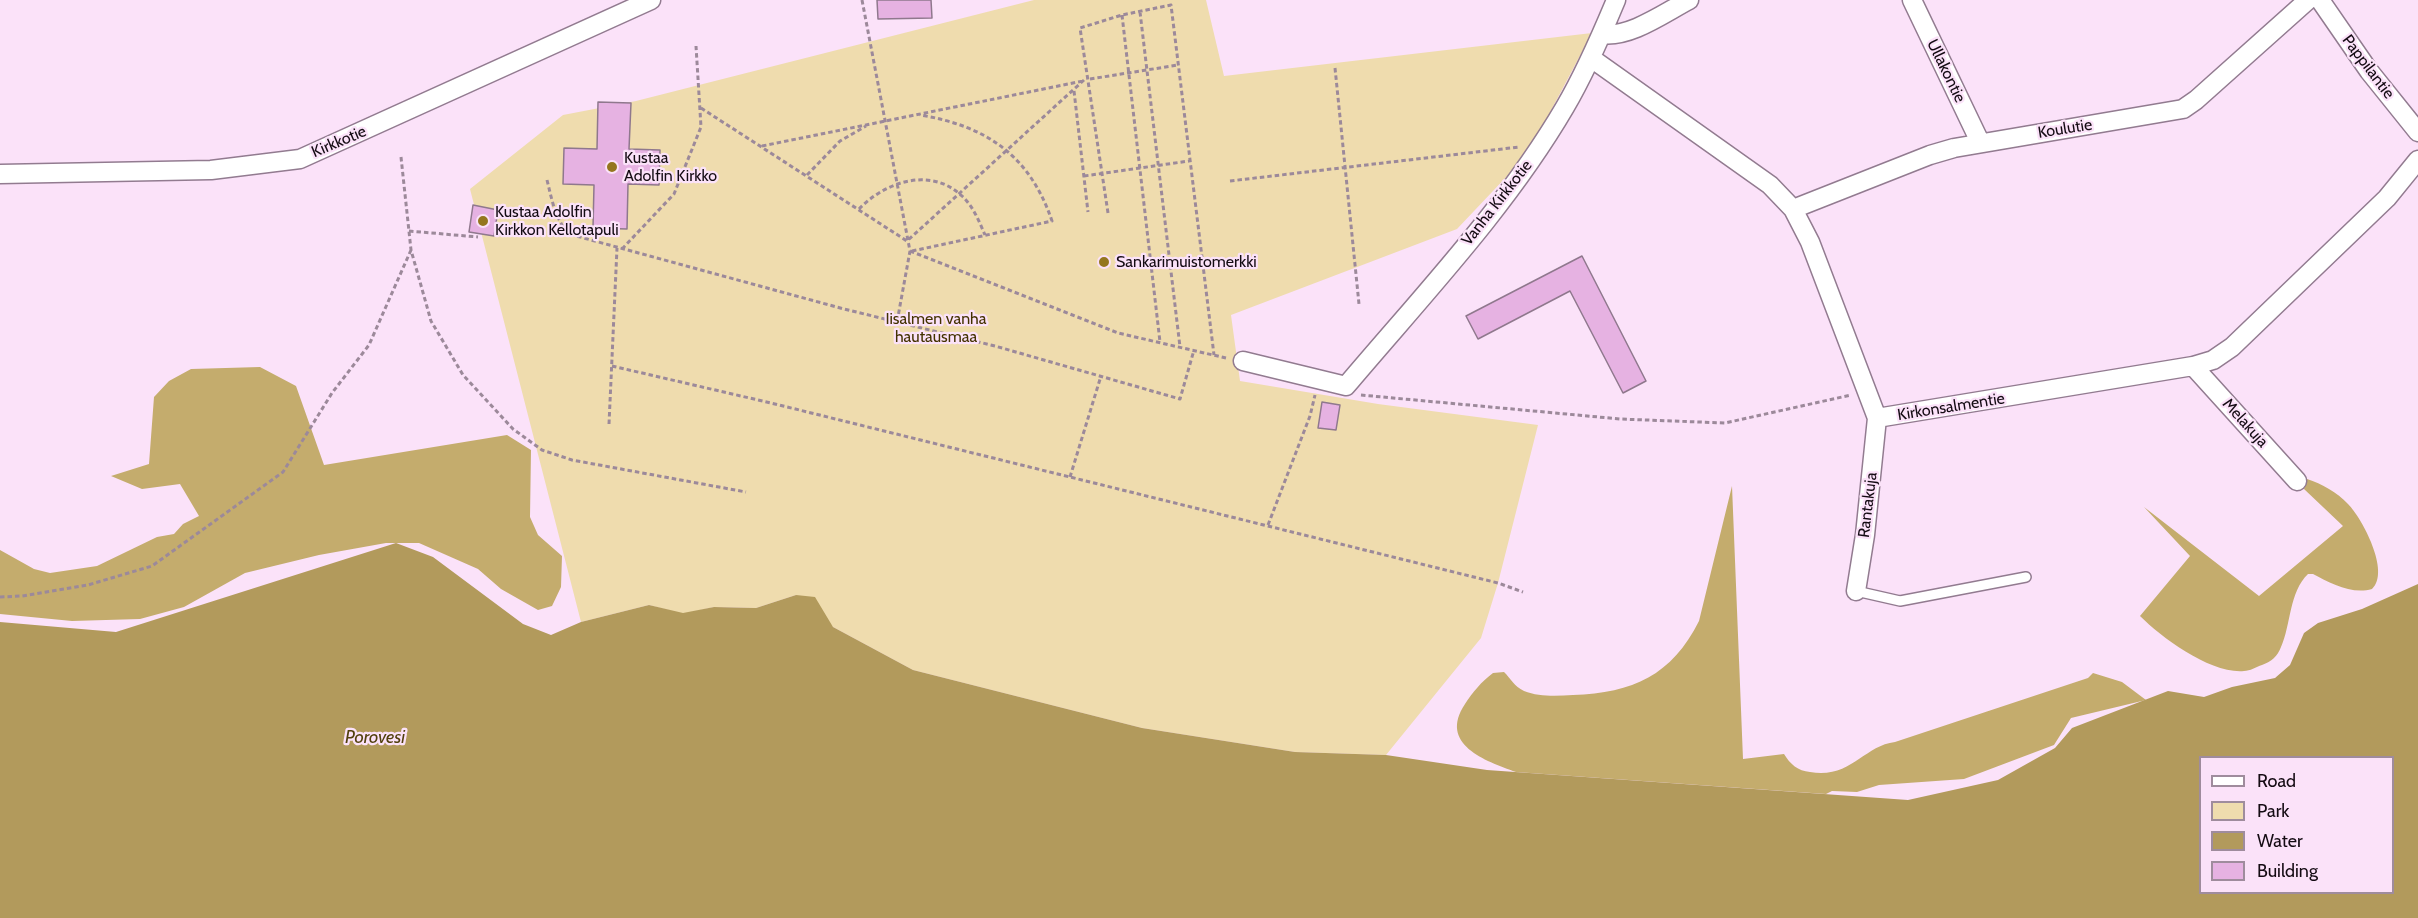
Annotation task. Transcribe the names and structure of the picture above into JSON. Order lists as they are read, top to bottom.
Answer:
{
  "streets": {
    "street": [
      "Pappilantie",
      "Ullakontie",
      "Koulutie",
      "Kirkkotie",
      "Vanha Kirkkotie",
      "Kirkonsalmentie",
      "Melakuja",
      "Rantakuja"
    ]
  },
  "crossings": [
    ["Ullakontie", "Koulutie"],
    ["Koulutie", "Kirkonsalmentie"],
    ["Vanha Kirkkotie", "Kirkonsalmentie"],
    ["Kirkonsalmentie", "Melakuja"],
    ["Kirkonsalmentie", "Rantakuja"]
  ],
  "water": ["Porovesi"],
  "parks": ["Iisalmen vanha hautausmaa"],
  "places": ["Kustaa Adolfin Kirkko", "Kustaa Adolfin Kirkkon Kellotapuli", "Sankarimuistomerkki"],
  "legend": [
    "Road",
    "Park",
    "Water",
    "Building"
  ]
}
